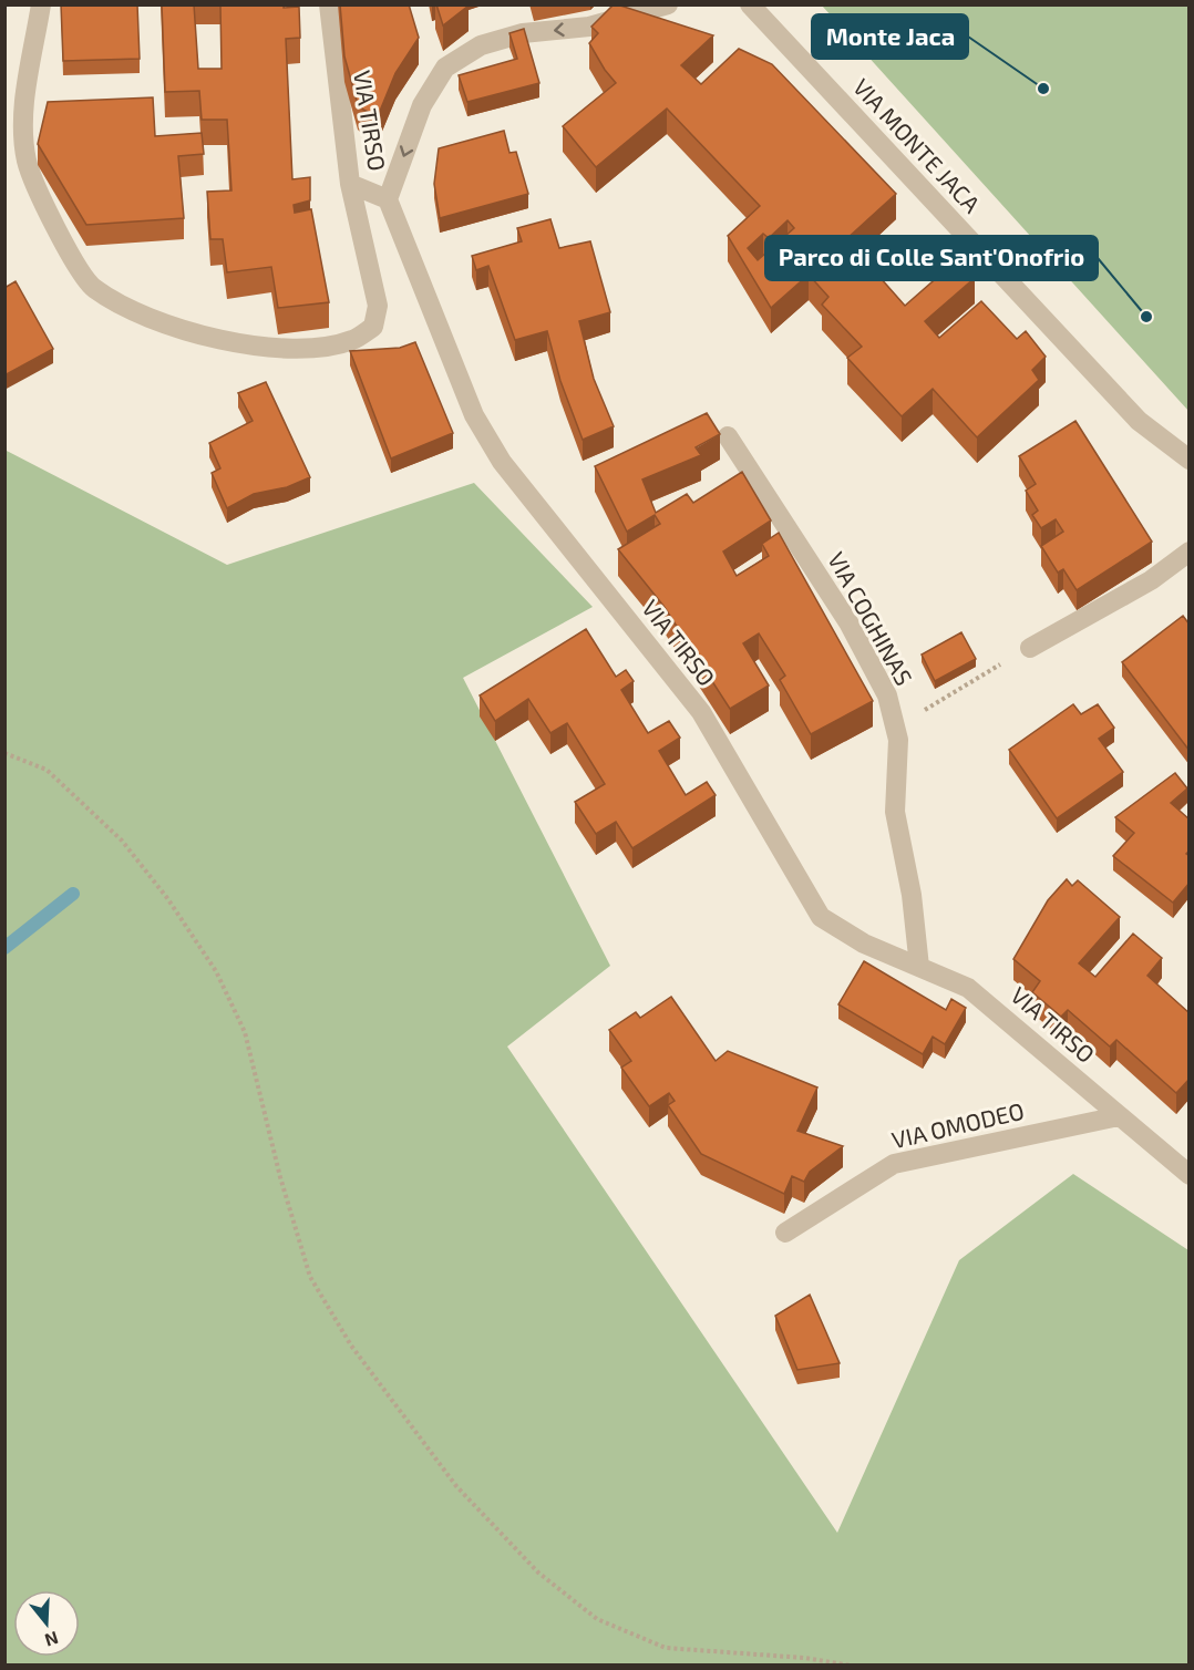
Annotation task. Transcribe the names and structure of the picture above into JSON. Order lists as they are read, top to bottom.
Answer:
{
  "streets": {
    "street": [
      "VIA TIRSO",
      "VIA MONTE JACA",
      "VIA COGHINAS",
      "VIA OMODEO"
    ]
  },
  "crossings": [
    ["VIA TIRSO", "VIA COGHINAS"],
    ["VIA TIRSO", "VIA OMODEO"]
  ],
  "places": ["Monte Jaca", "Parco di Colle Sant'Onofrio"],
  "north": "bottom"
}
